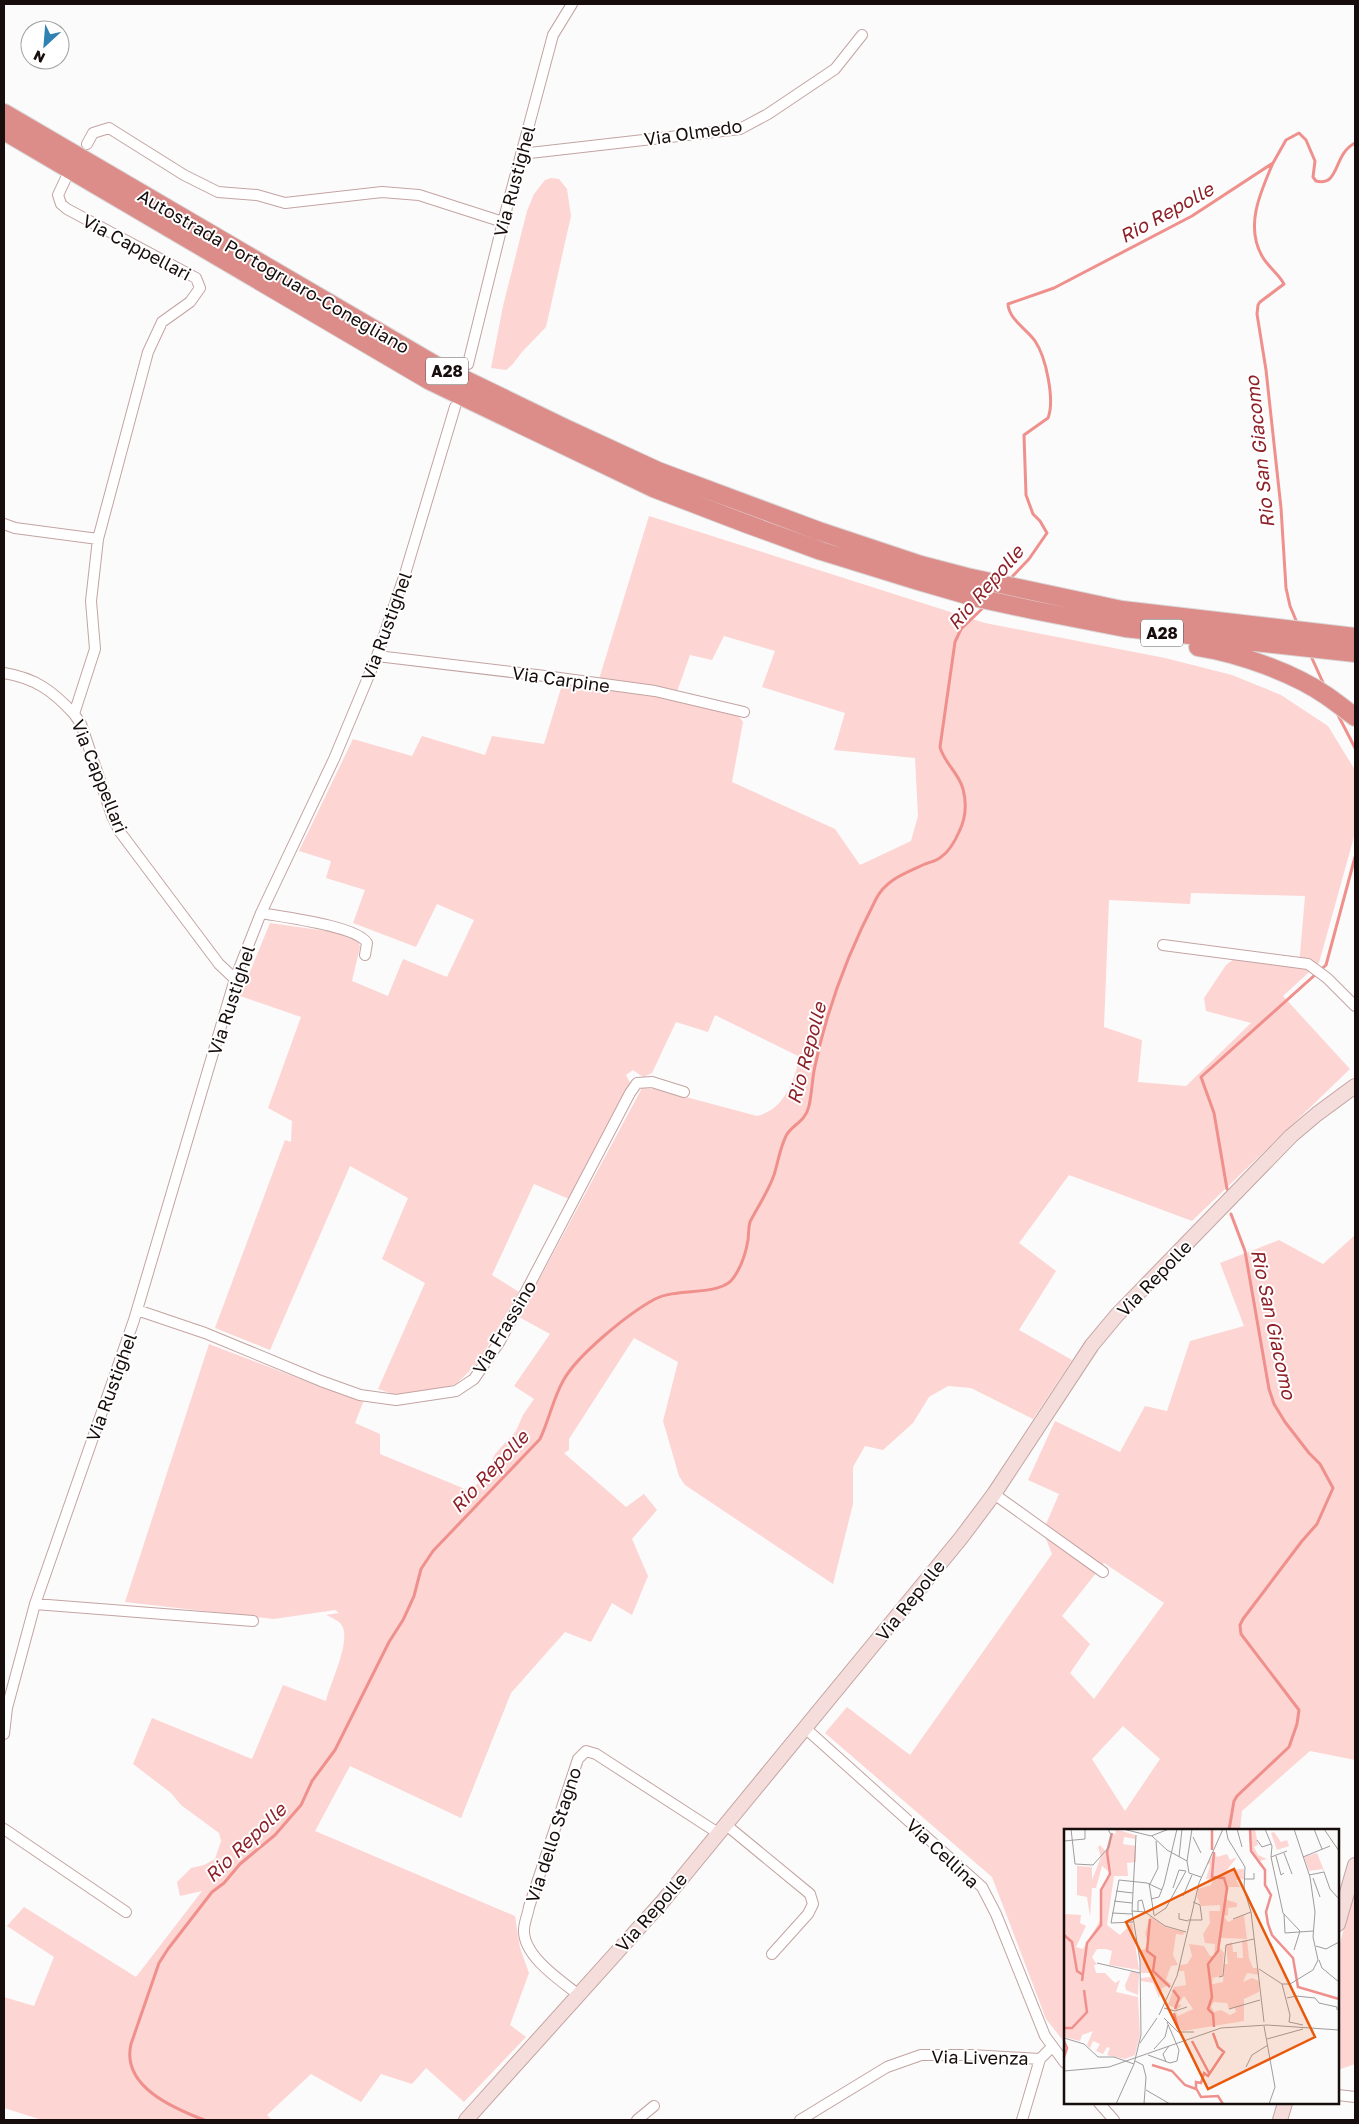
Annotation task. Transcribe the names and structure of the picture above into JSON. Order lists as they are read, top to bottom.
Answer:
{
  "streets": {
    "highway": ["Autostrada Portogruaro-Conegliano", "A28"],
    "street": [
      "Via Olmedo",
      "Via Rustighel",
      "Via Cappellari",
      "Via Carpine",
      "Via Repolle",
      "Via Frassino",
      "Via dello Stagno",
      "Via Cellina",
      "Via Livenza"
    ]
  },
  "crossings": [
    ["Via Olmedo", "Via Rustighel"],
    ["Via Rustighel", "Via Cappellari"],
    ["Via Rustighel", "Via Carpine"],
    ["Via Rustighel", "Via Frassino"],
    ["Via Repolle", "Via dello Stagno"],
    ["Via Repolle", "Via Cellina"],
    ["Via Cellina", "Via Livenza"]
  ],
  "water": ["Rio Repolle", "Rio San Giacomo"],
  "north": "bottom left"
}
